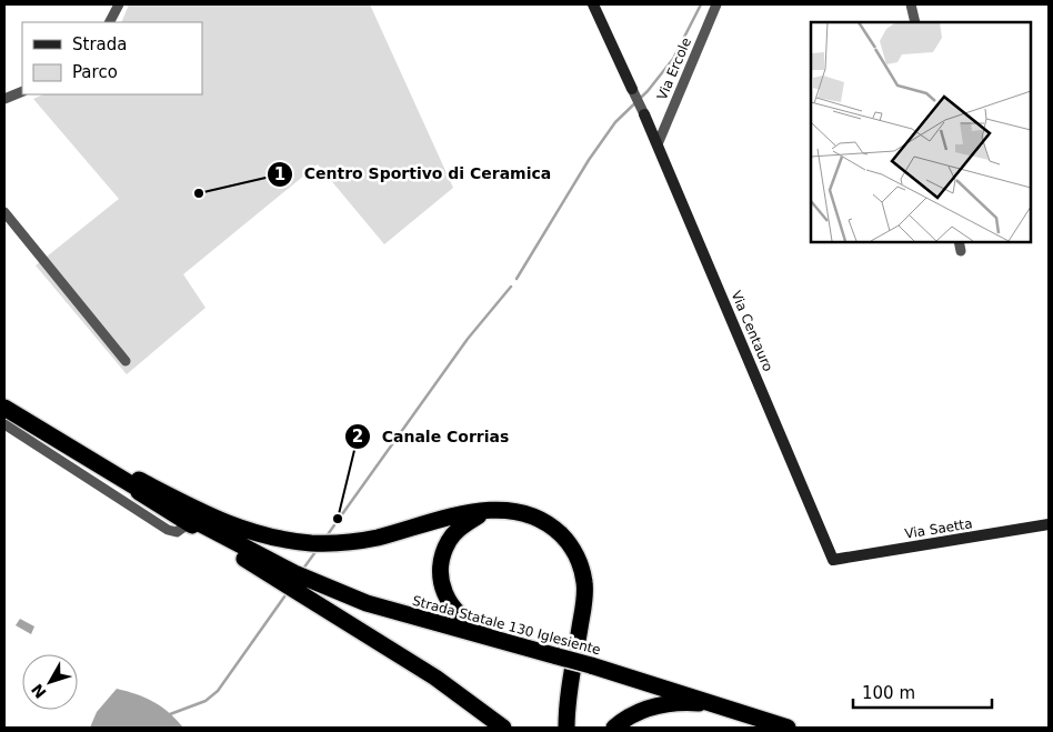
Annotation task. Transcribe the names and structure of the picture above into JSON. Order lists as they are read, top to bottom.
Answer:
{
  "streets": {
    "highway": ["Strada Statale 130 Iglesiente"],
    "street": ["Via Ercole", "Via Centauro", "Via Saetta"]
  },
  "crossings": [
    ["Via Ercole", "Via Centauro"],
    ["Via Centauro", "Via Saetta"]
  ],
  "places": ["Centro Sportivo di Ceramica", "Canale Corrias"],
  "legend": ["Strada", "Parco"],
  "scale_bar": "100 m",
  "north": "bottom left"
}
